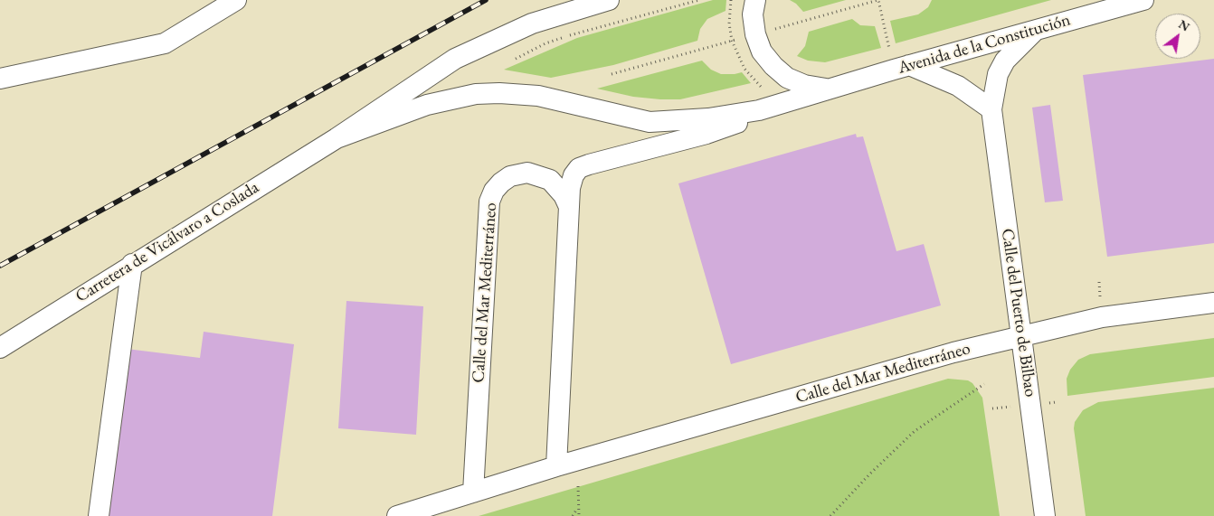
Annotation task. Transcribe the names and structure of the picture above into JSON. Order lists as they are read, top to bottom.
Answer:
{
  "streets": {
    "street": [
      "Avenida de la Constitución",
      "Carretera de Vicálvaro a Coslada",
      "Calle del Mar Mediterráneo",
      "Calle del Puerto de Bilbao"
    ]
  },
  "crossings": [
    ["Avenida de la Constitución", "Carretera de Vicálvaro a Coslada"],
    ["Avenida de la Constitución", "Calle del Puerto de Bilbao"],
    ["Calle del Mar Mediterráneo", "Calle del Puerto de Bilbao"]
  ],
  "north": "top right"
}
